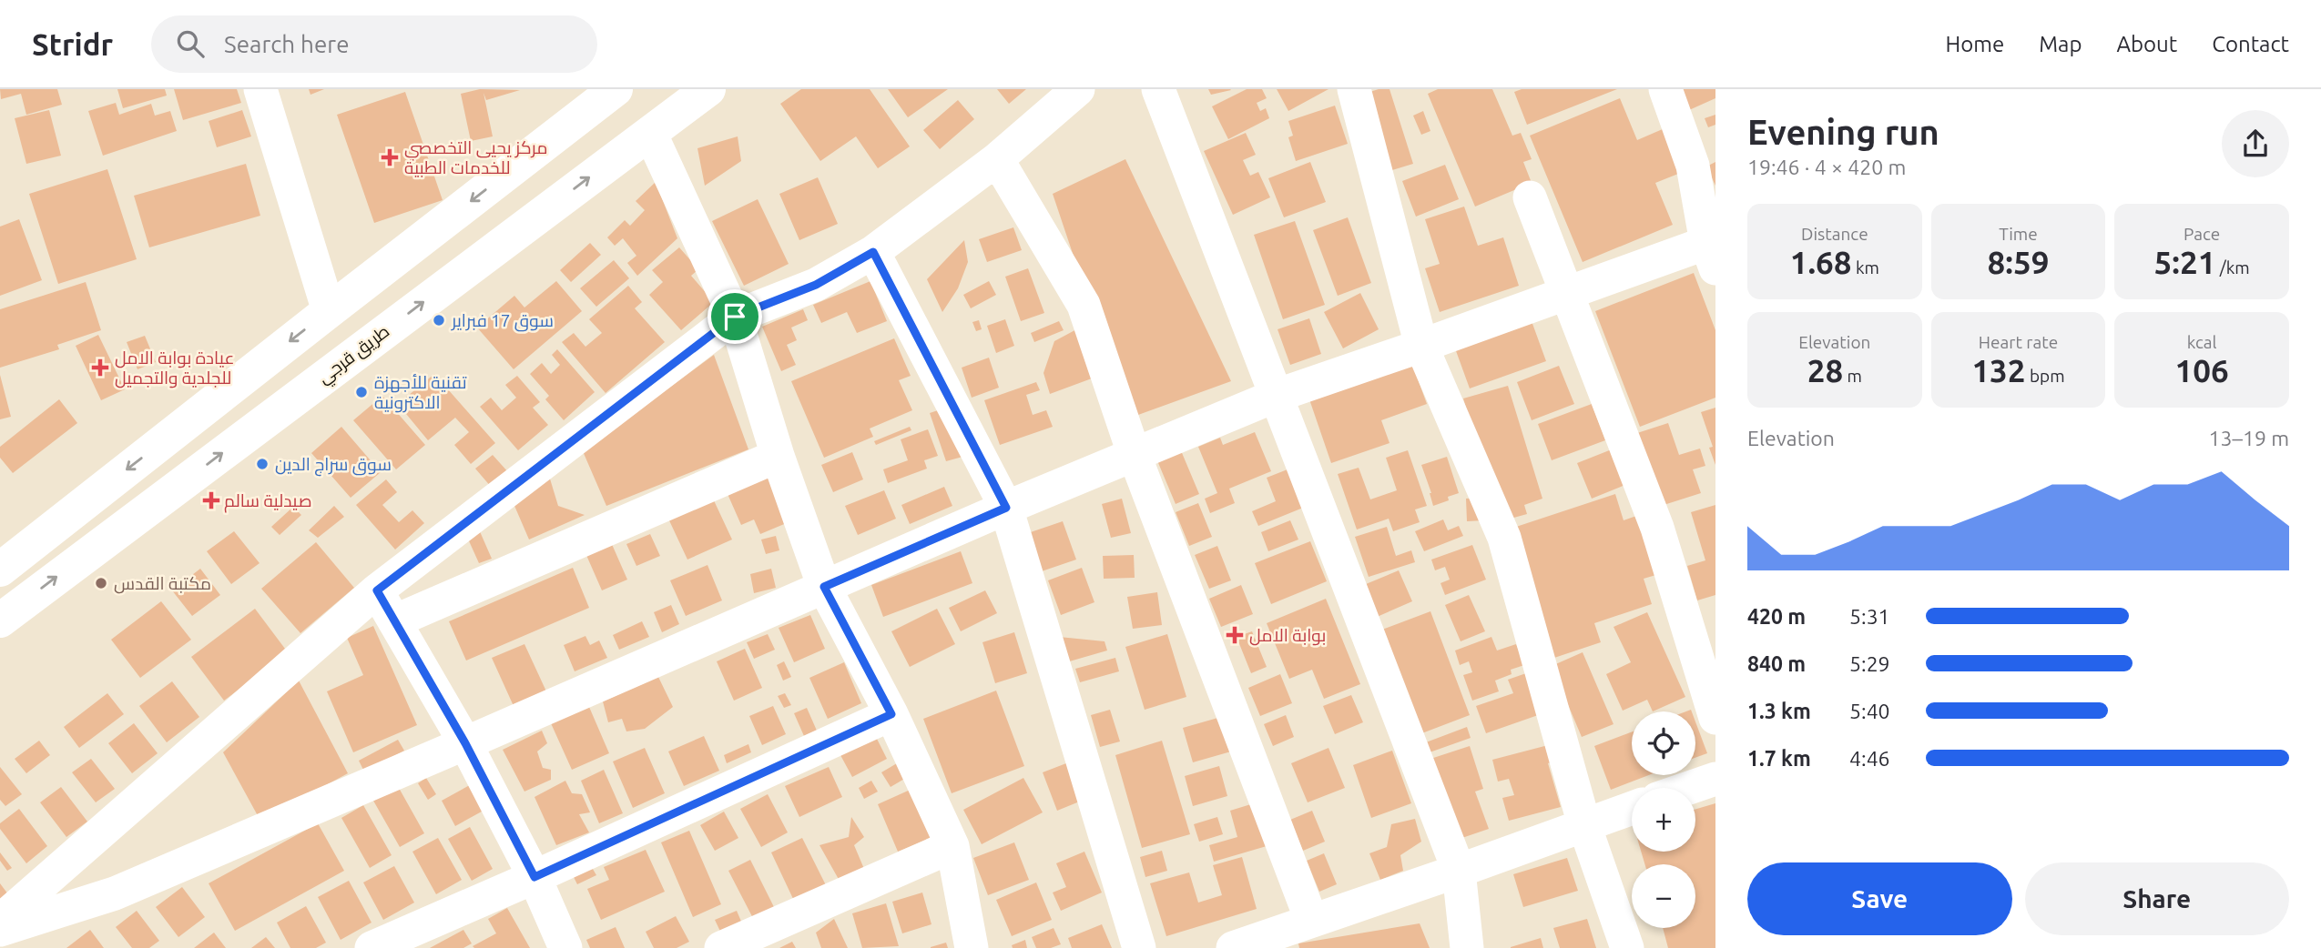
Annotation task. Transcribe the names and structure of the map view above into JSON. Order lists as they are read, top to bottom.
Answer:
{
  "streets": {
    "highway": ["طريق قرجي"]
  },
  "places": {
    "health": [
      "مركز يحيى التخصصي للخدمات الطبية",
      "عيادة بوابة الامل للجلدية والتجميل",
      "صيدلية سالم",
      "بوابة الامل"
    ],
    "other": [
      "سوق 17 فبراير",
      "تقنية للأجهزة الاكترونية",
      "سوق سراج الدين",
      "مكتبة القدس"
    ]
  },
  "page": {
    "header": "Stridr",
    "search": "Search here",
    "nav": [
      "Home",
      "Map",
      "About",
      "Contact"
    ],
    "heading": ["Evening run", "19:46 · 4 × 420 m"],
    "stats": [
      ["Distance", "1.68 km"],
      ["Time", "8:59"],
      ["Pace", "5:21 /km"],
      ["Elevation", "28 m"],
      ["Heart rate", "132 bpm"],
      ["kcal", "106"]
    ],
    "chart": ["Elevation", "13–19 m"],
    "list": [
      {
        "name": "420 m",
        "note": "5:31"
      },
      {
        "name": "840 m",
        "note": "5:29"
      },
      {
        "name": "1.3 km",
        "note": "5:40"
      },
      {
        "name": "1.7 km",
        "note": "4:46"
      }
    ],
    "map_buttons": ["+", "−"],
    "buttons": ["Save", "Share"]
  }
}
